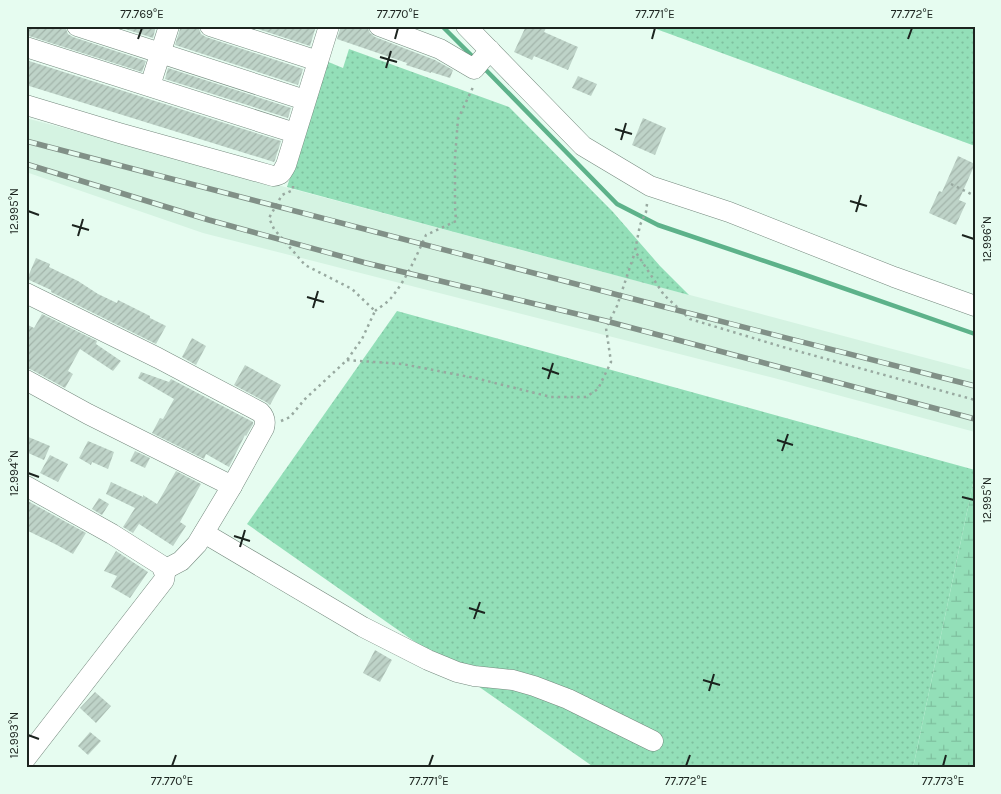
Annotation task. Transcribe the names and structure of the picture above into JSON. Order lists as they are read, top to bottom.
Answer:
{
  "coordinates": [
    "77.769°E",
    "77.770°E",
    "77.771°E",
    "77.772°E",
    "12.995°N",
    "12.996°N",
    "12.994°N",
    "12.993°N",
    "77.773°E"
  ]
}
